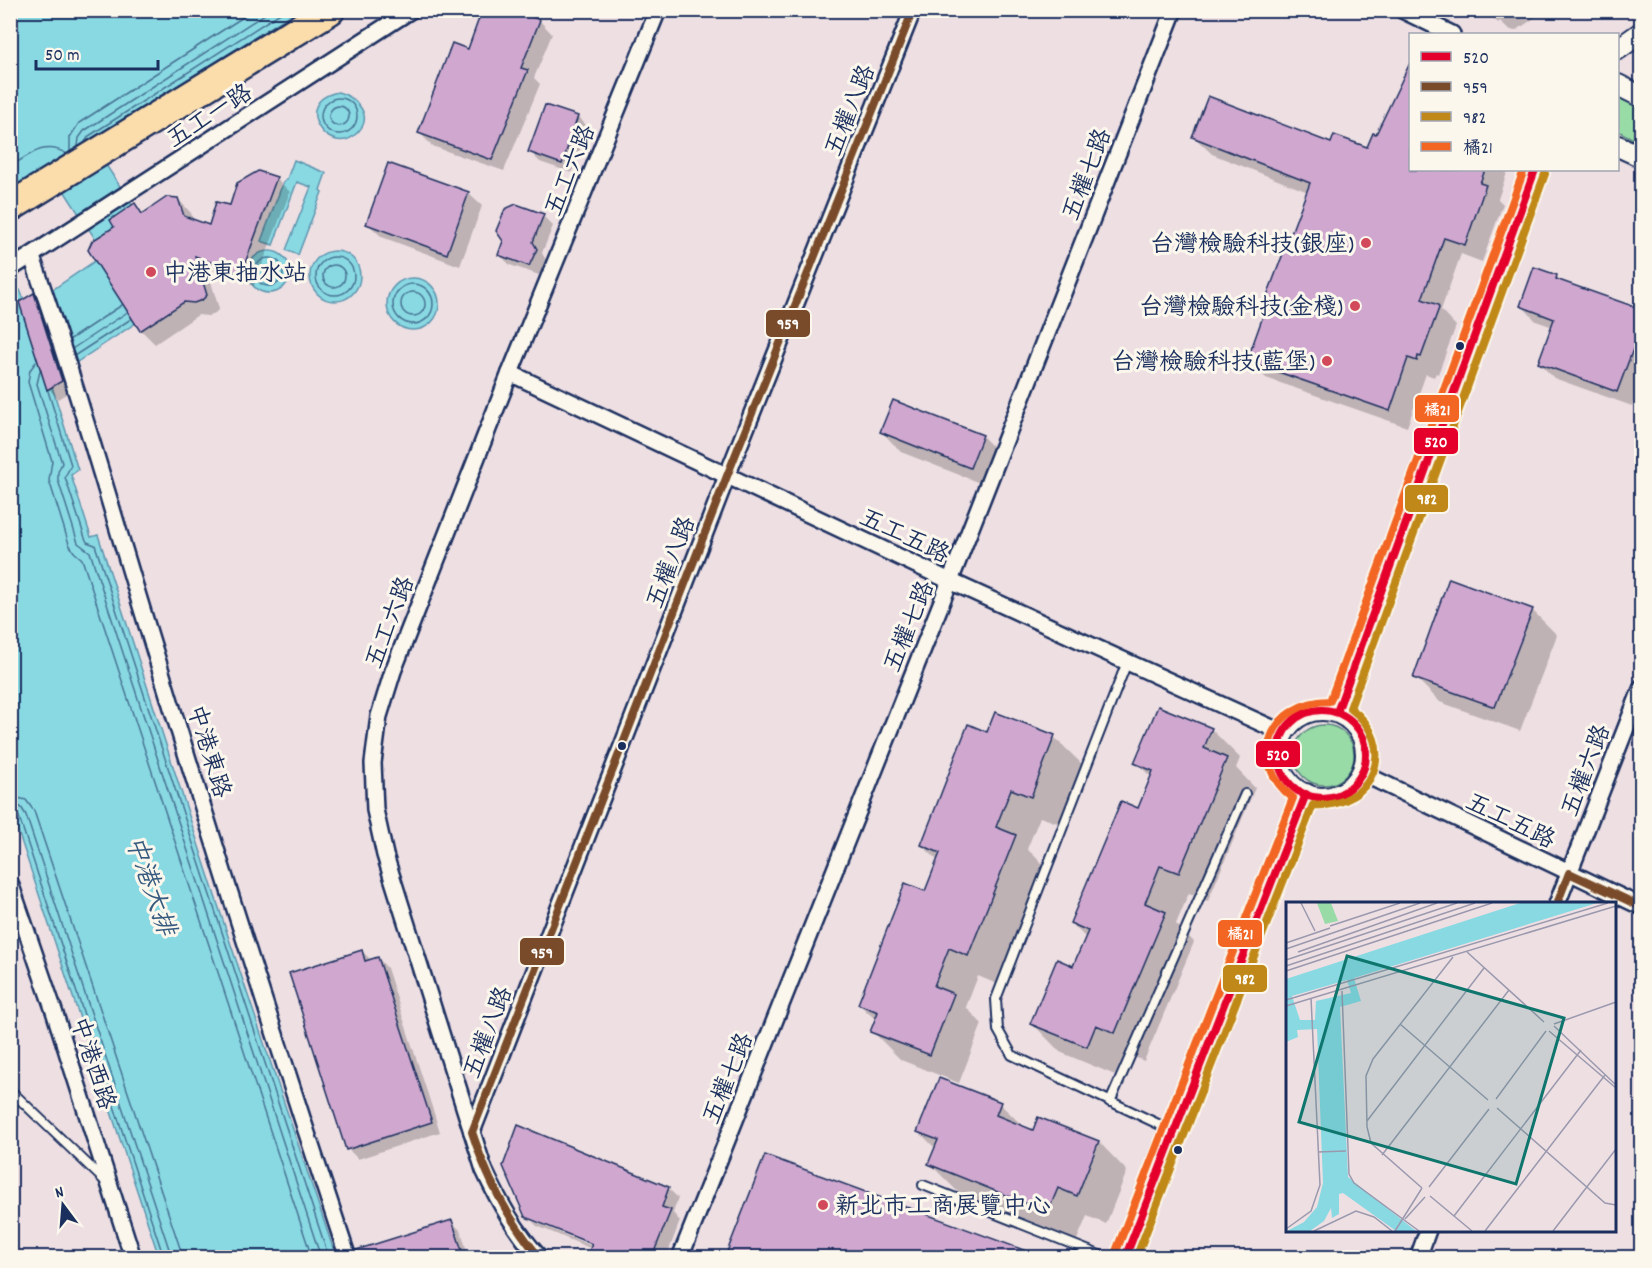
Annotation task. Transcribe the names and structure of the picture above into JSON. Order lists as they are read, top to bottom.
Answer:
{
  "streets": {
    "street": [
      "五權八路",
      "五工一路",
      "五工六路",
      "五權七路",
      "五工五路",
      "中港東路",
      "五權六路",
      "中港西路"
    ]
  },
  "crossings": [
    ["五權八路", "五工六路"],
    ["五權八路", "五工五路"],
    ["五工一路", "中港東路"],
    ["五工六路", "五工五路"],
    ["五權七路", "五工五路"],
    ["五工五路", "五權六路"]
  ],
  "water": ["中港大排"],
  "places": [
    "台灣檢驗科技(銀座)",
    "中港東抽水站",
    "台灣檢驗科技(金棧)",
    "台灣檢驗科技(藍堡)",
    "新北市工商展覽中心"
  ],
  "lines": [
    "transit line 959",
    "transit line 520",
    "transit line 橘21",
    "transit line 982"
  ],
  "legend": [
    "520",
    "959",
    "982",
    "橘21"
  ],
  "scale_bar": "50 m",
  "north": "top"
}
